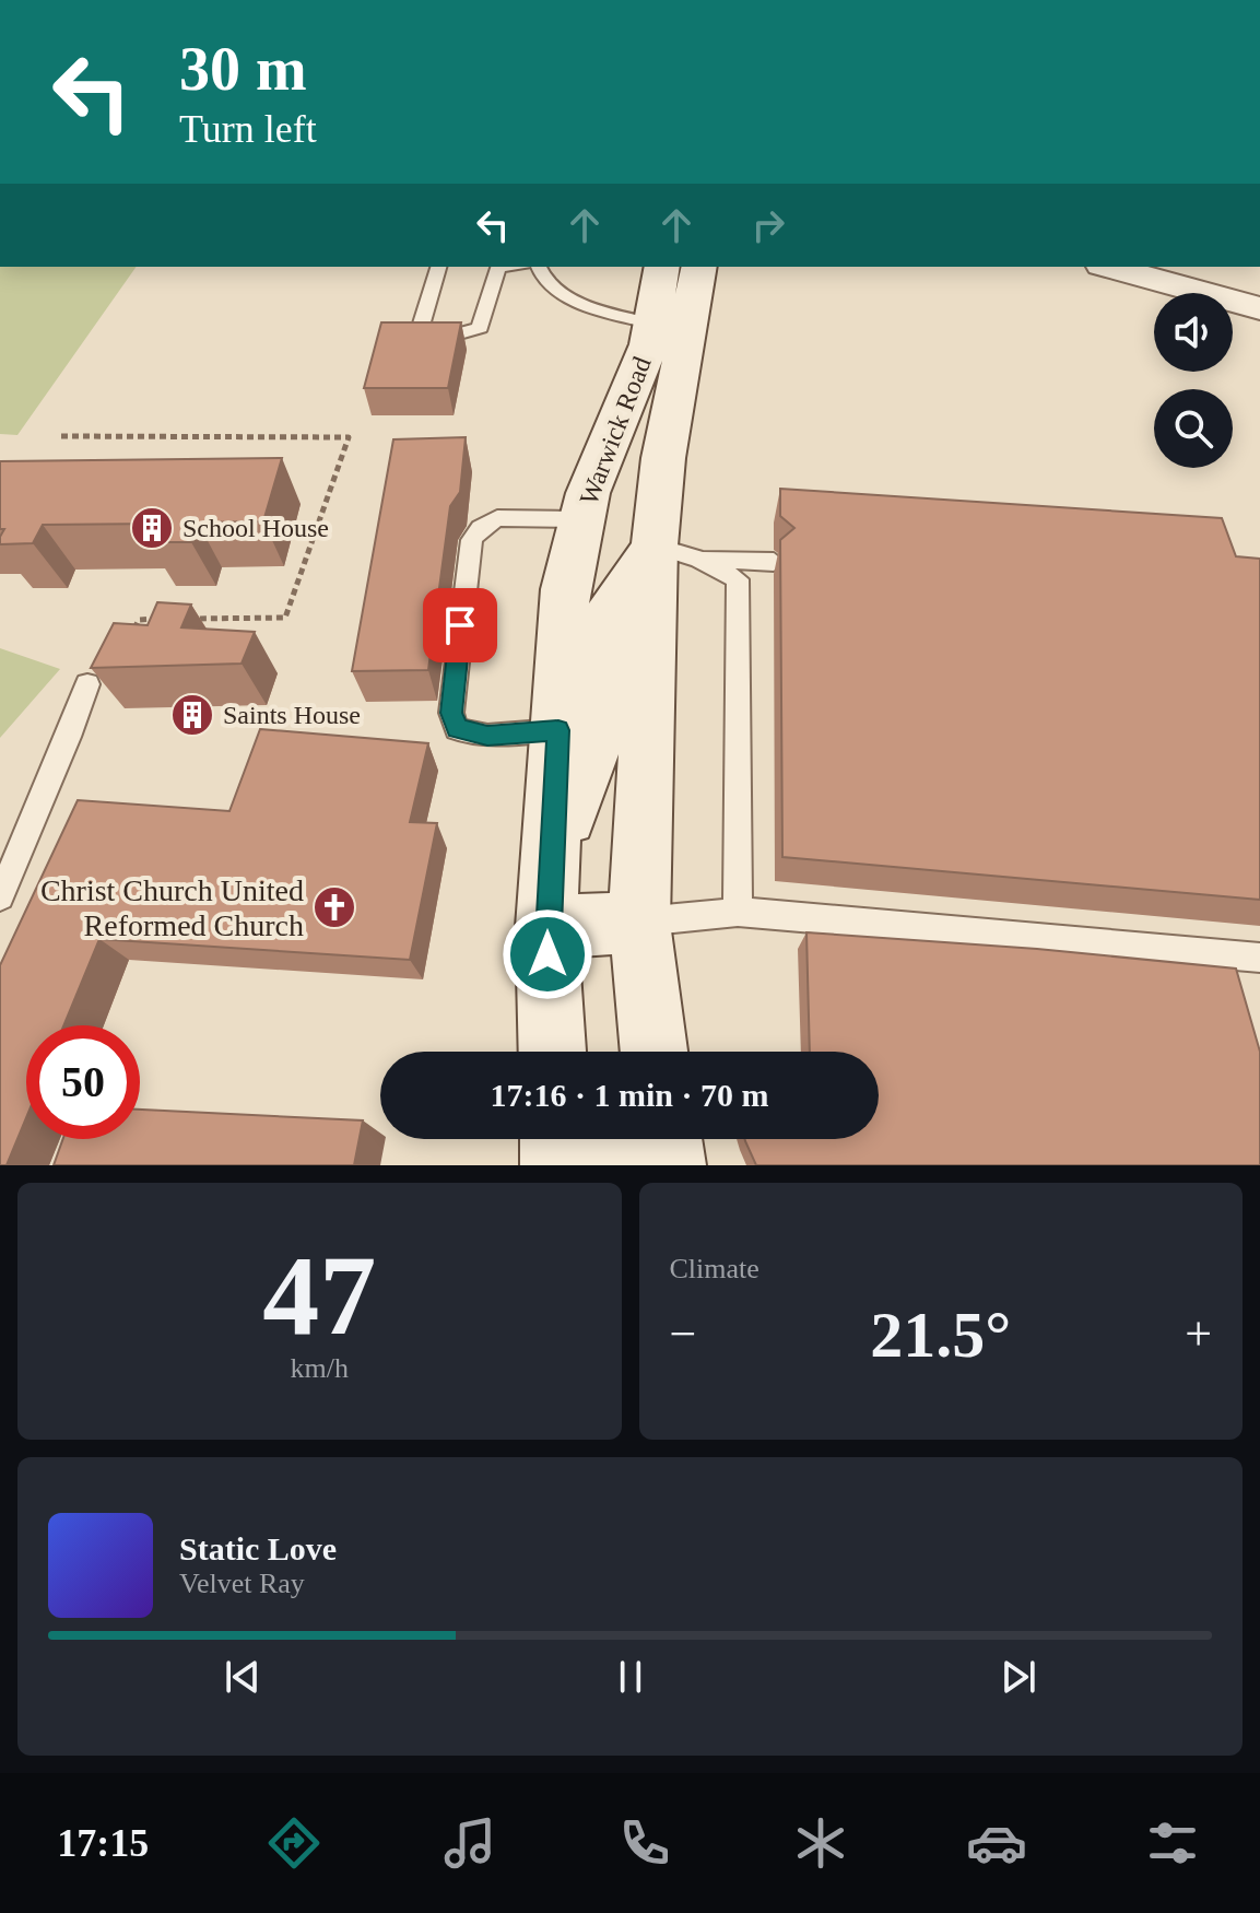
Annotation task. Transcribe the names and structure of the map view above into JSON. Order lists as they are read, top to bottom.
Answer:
{
  "streets": {
    "main road": ["Warwick Road"]
  },
  "places": {
    "building": ["School House", "Saints House"],
    "church": ["Christ Church United Reformed Church"]
  },
  "page": {
    "turn": ["30 m", "Turn left"],
    "limit": "50",
    "trip": "17:16 · 1 min · 70 m",
    "tile": [
      ["47", "km/h"],
      "Climate"
    ],
    "heat": ["−", "21.5°", "+"],
    "song": ["Static Love", "Velvet Ray"],
    "tabs": "17:15"
  }
}
